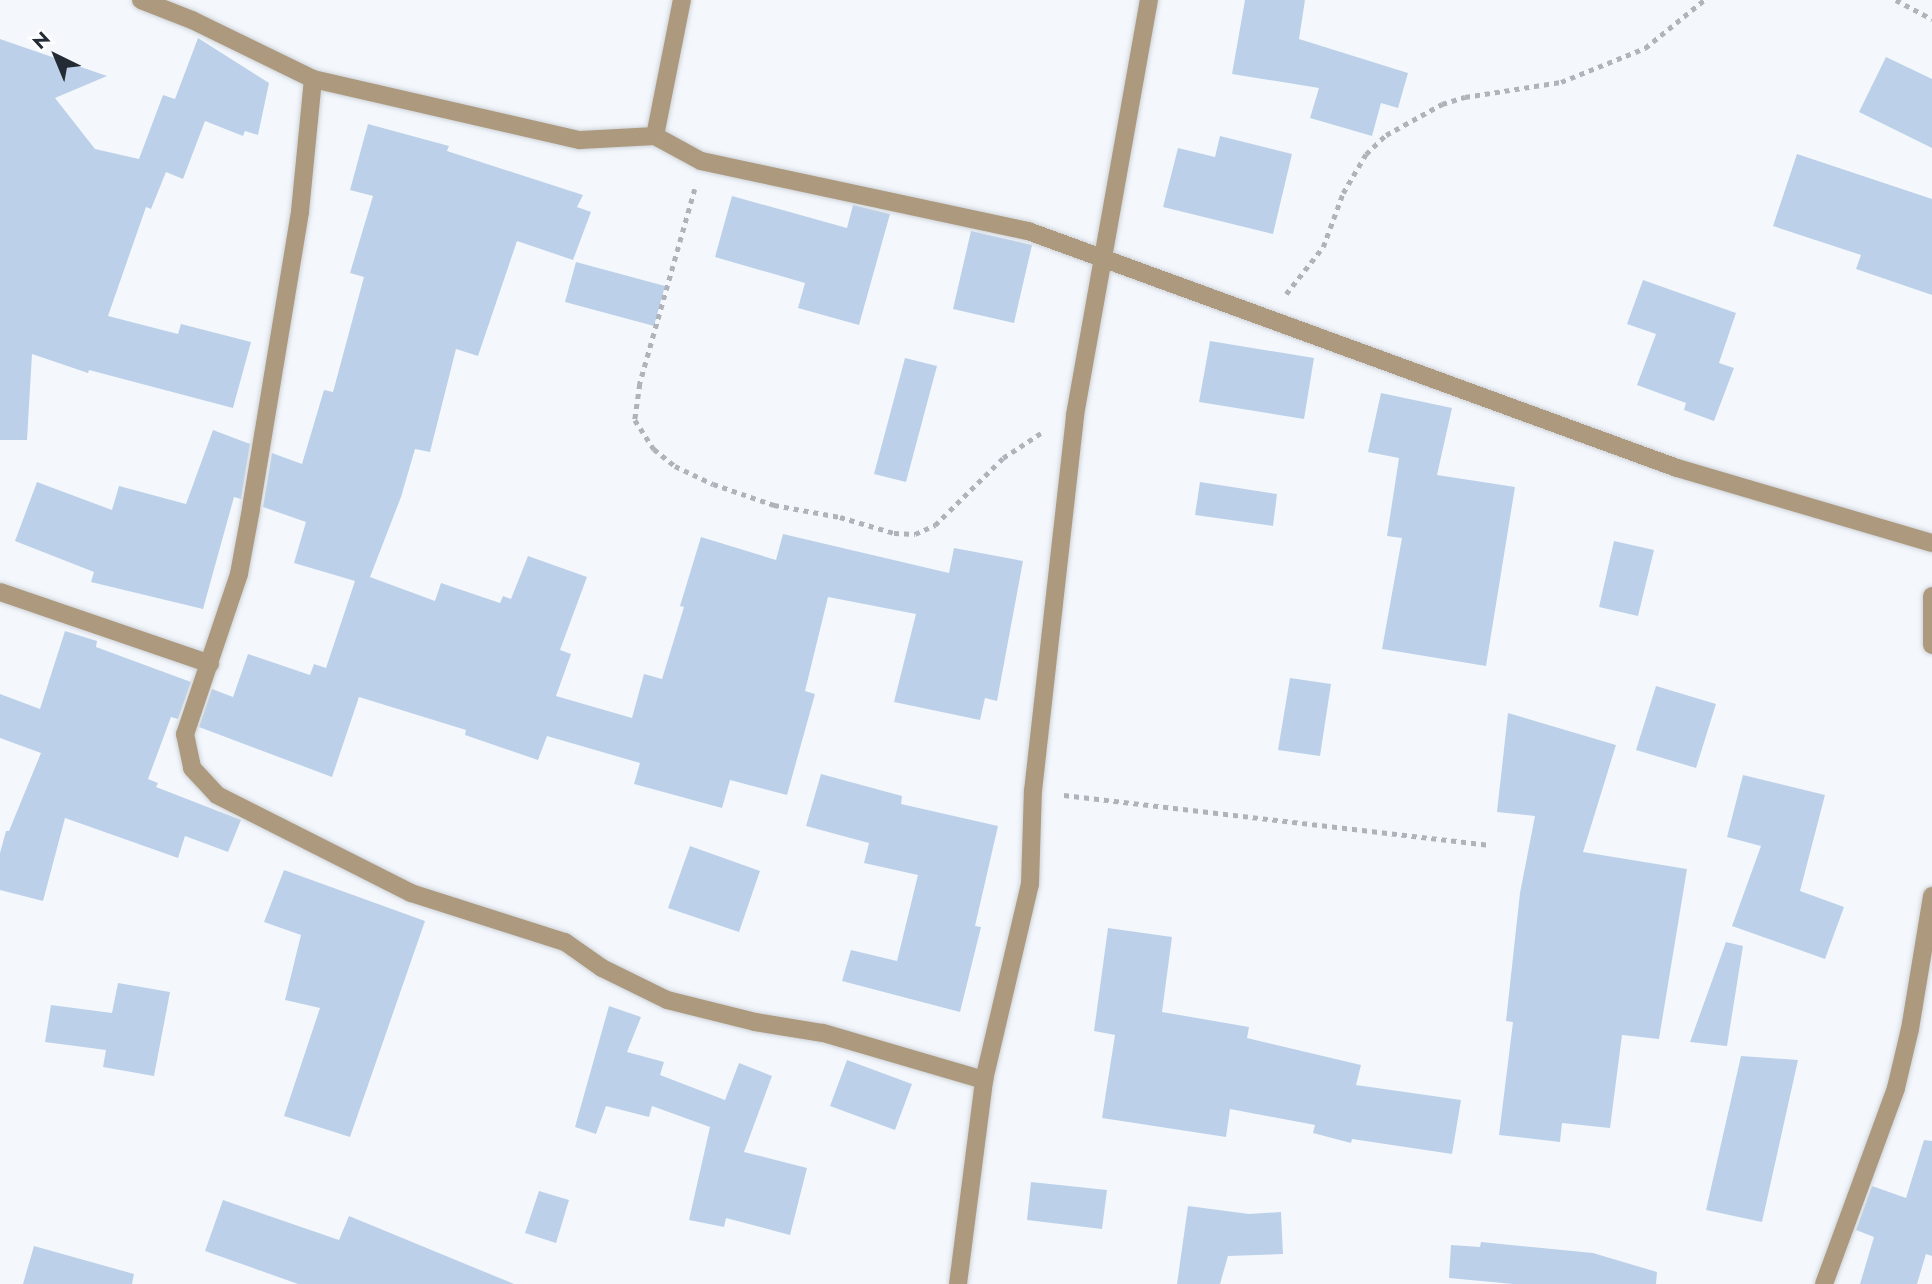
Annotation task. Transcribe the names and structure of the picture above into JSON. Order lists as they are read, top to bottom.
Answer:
{
  "north": "top left"
}
